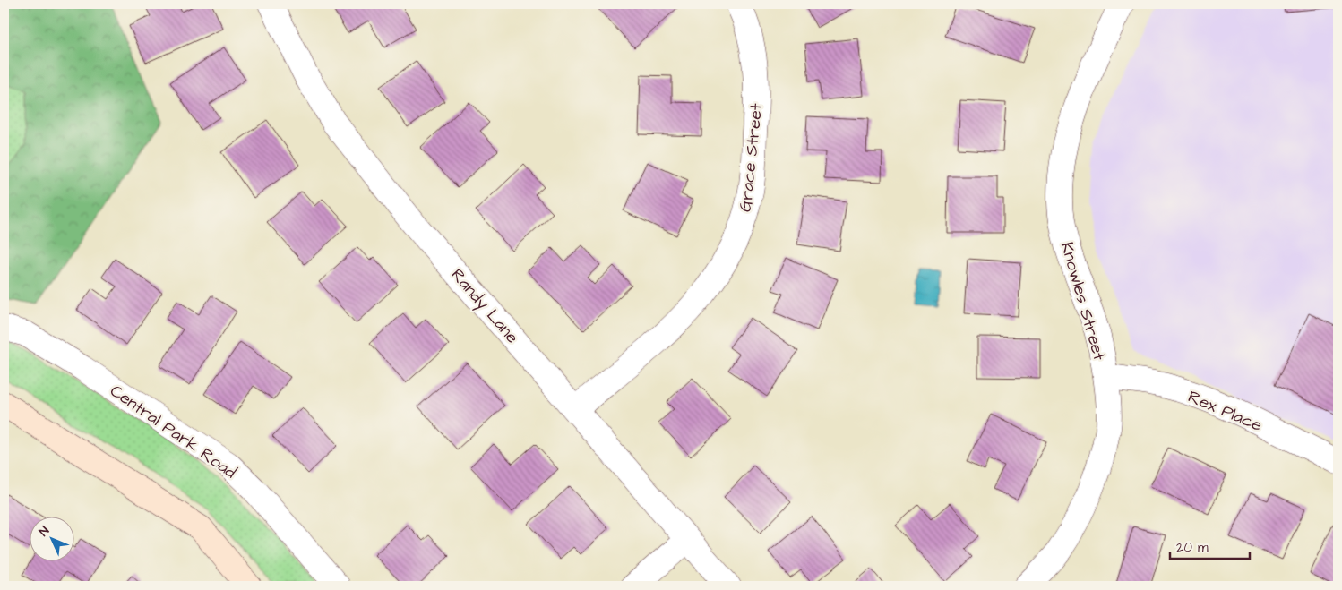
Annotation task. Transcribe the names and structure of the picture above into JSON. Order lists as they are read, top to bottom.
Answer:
{
  "streets": {
    "street": [
      "Grace Street",
      "Knowles Street",
      "Randy Lane",
      "Rex Place",
      "Central Park Road"
    ]
  },
  "crossings": [
    ["Grace Street", "Randy Lane"],
    ["Knowles Street", "Rex Place"]
  ],
  "scale_bar": "20 m",
  "north": "top left"
}
